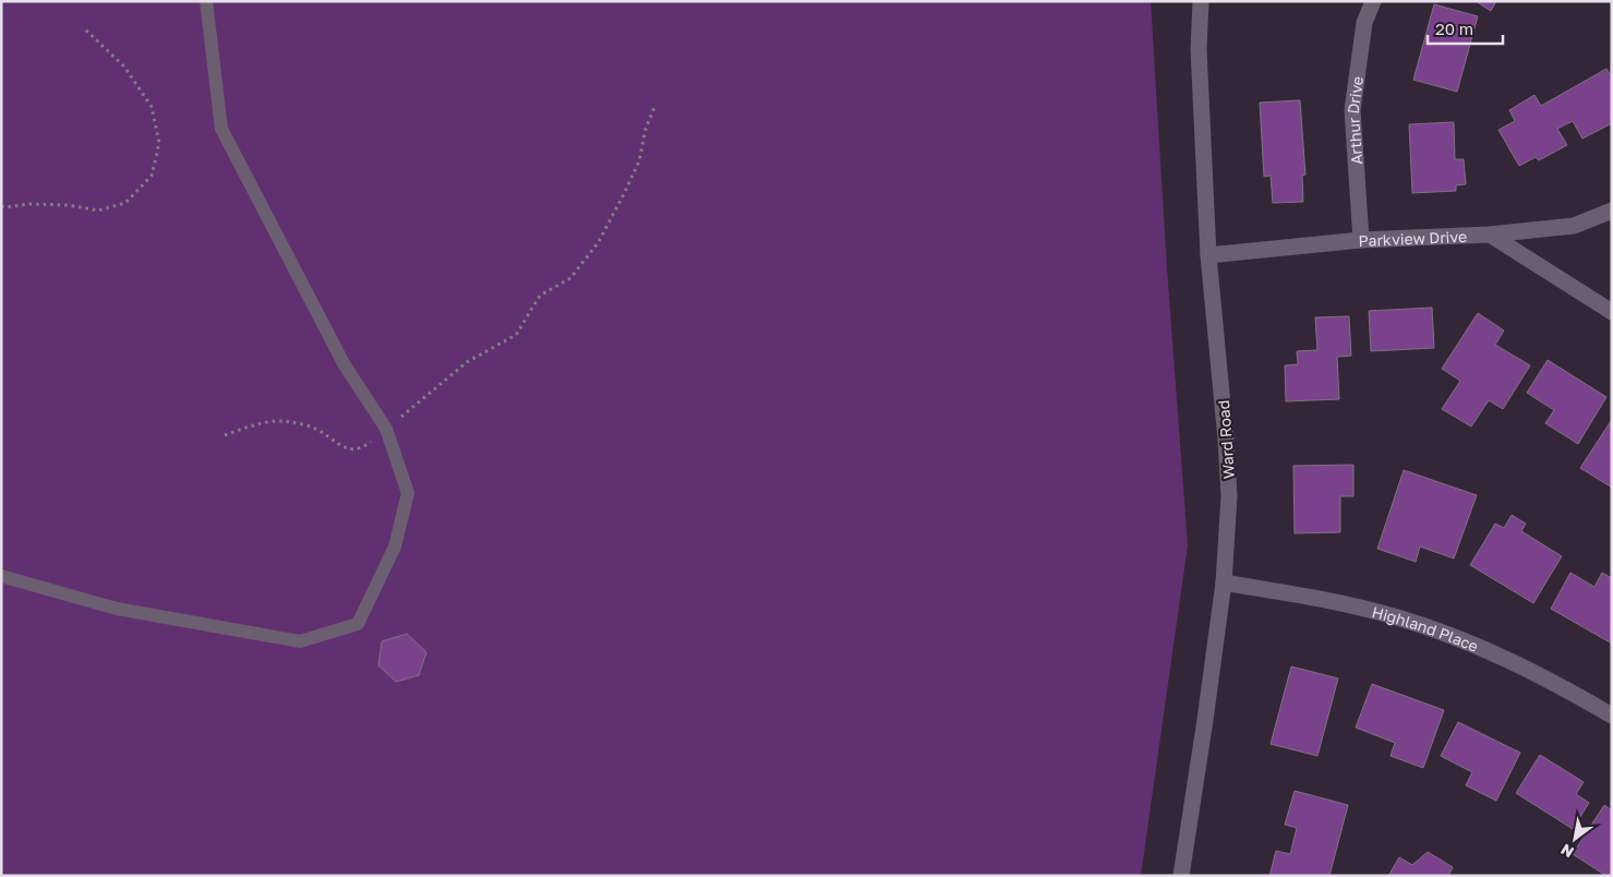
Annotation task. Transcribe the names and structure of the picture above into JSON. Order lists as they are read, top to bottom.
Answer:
{
  "streets": {
    "street": [
      "Arthur Drive",
      "Parkview Drive",
      "Ward Road",
      "Highland Place"
    ]
  },
  "crossings": [
    ["Arthur Drive", "Parkview Drive"],
    ["Parkview Drive", "Ward Road"],
    ["Ward Road", "Highland Place"]
  ],
  "scale_bar": "20 m",
  "north": "bottom left"
}
